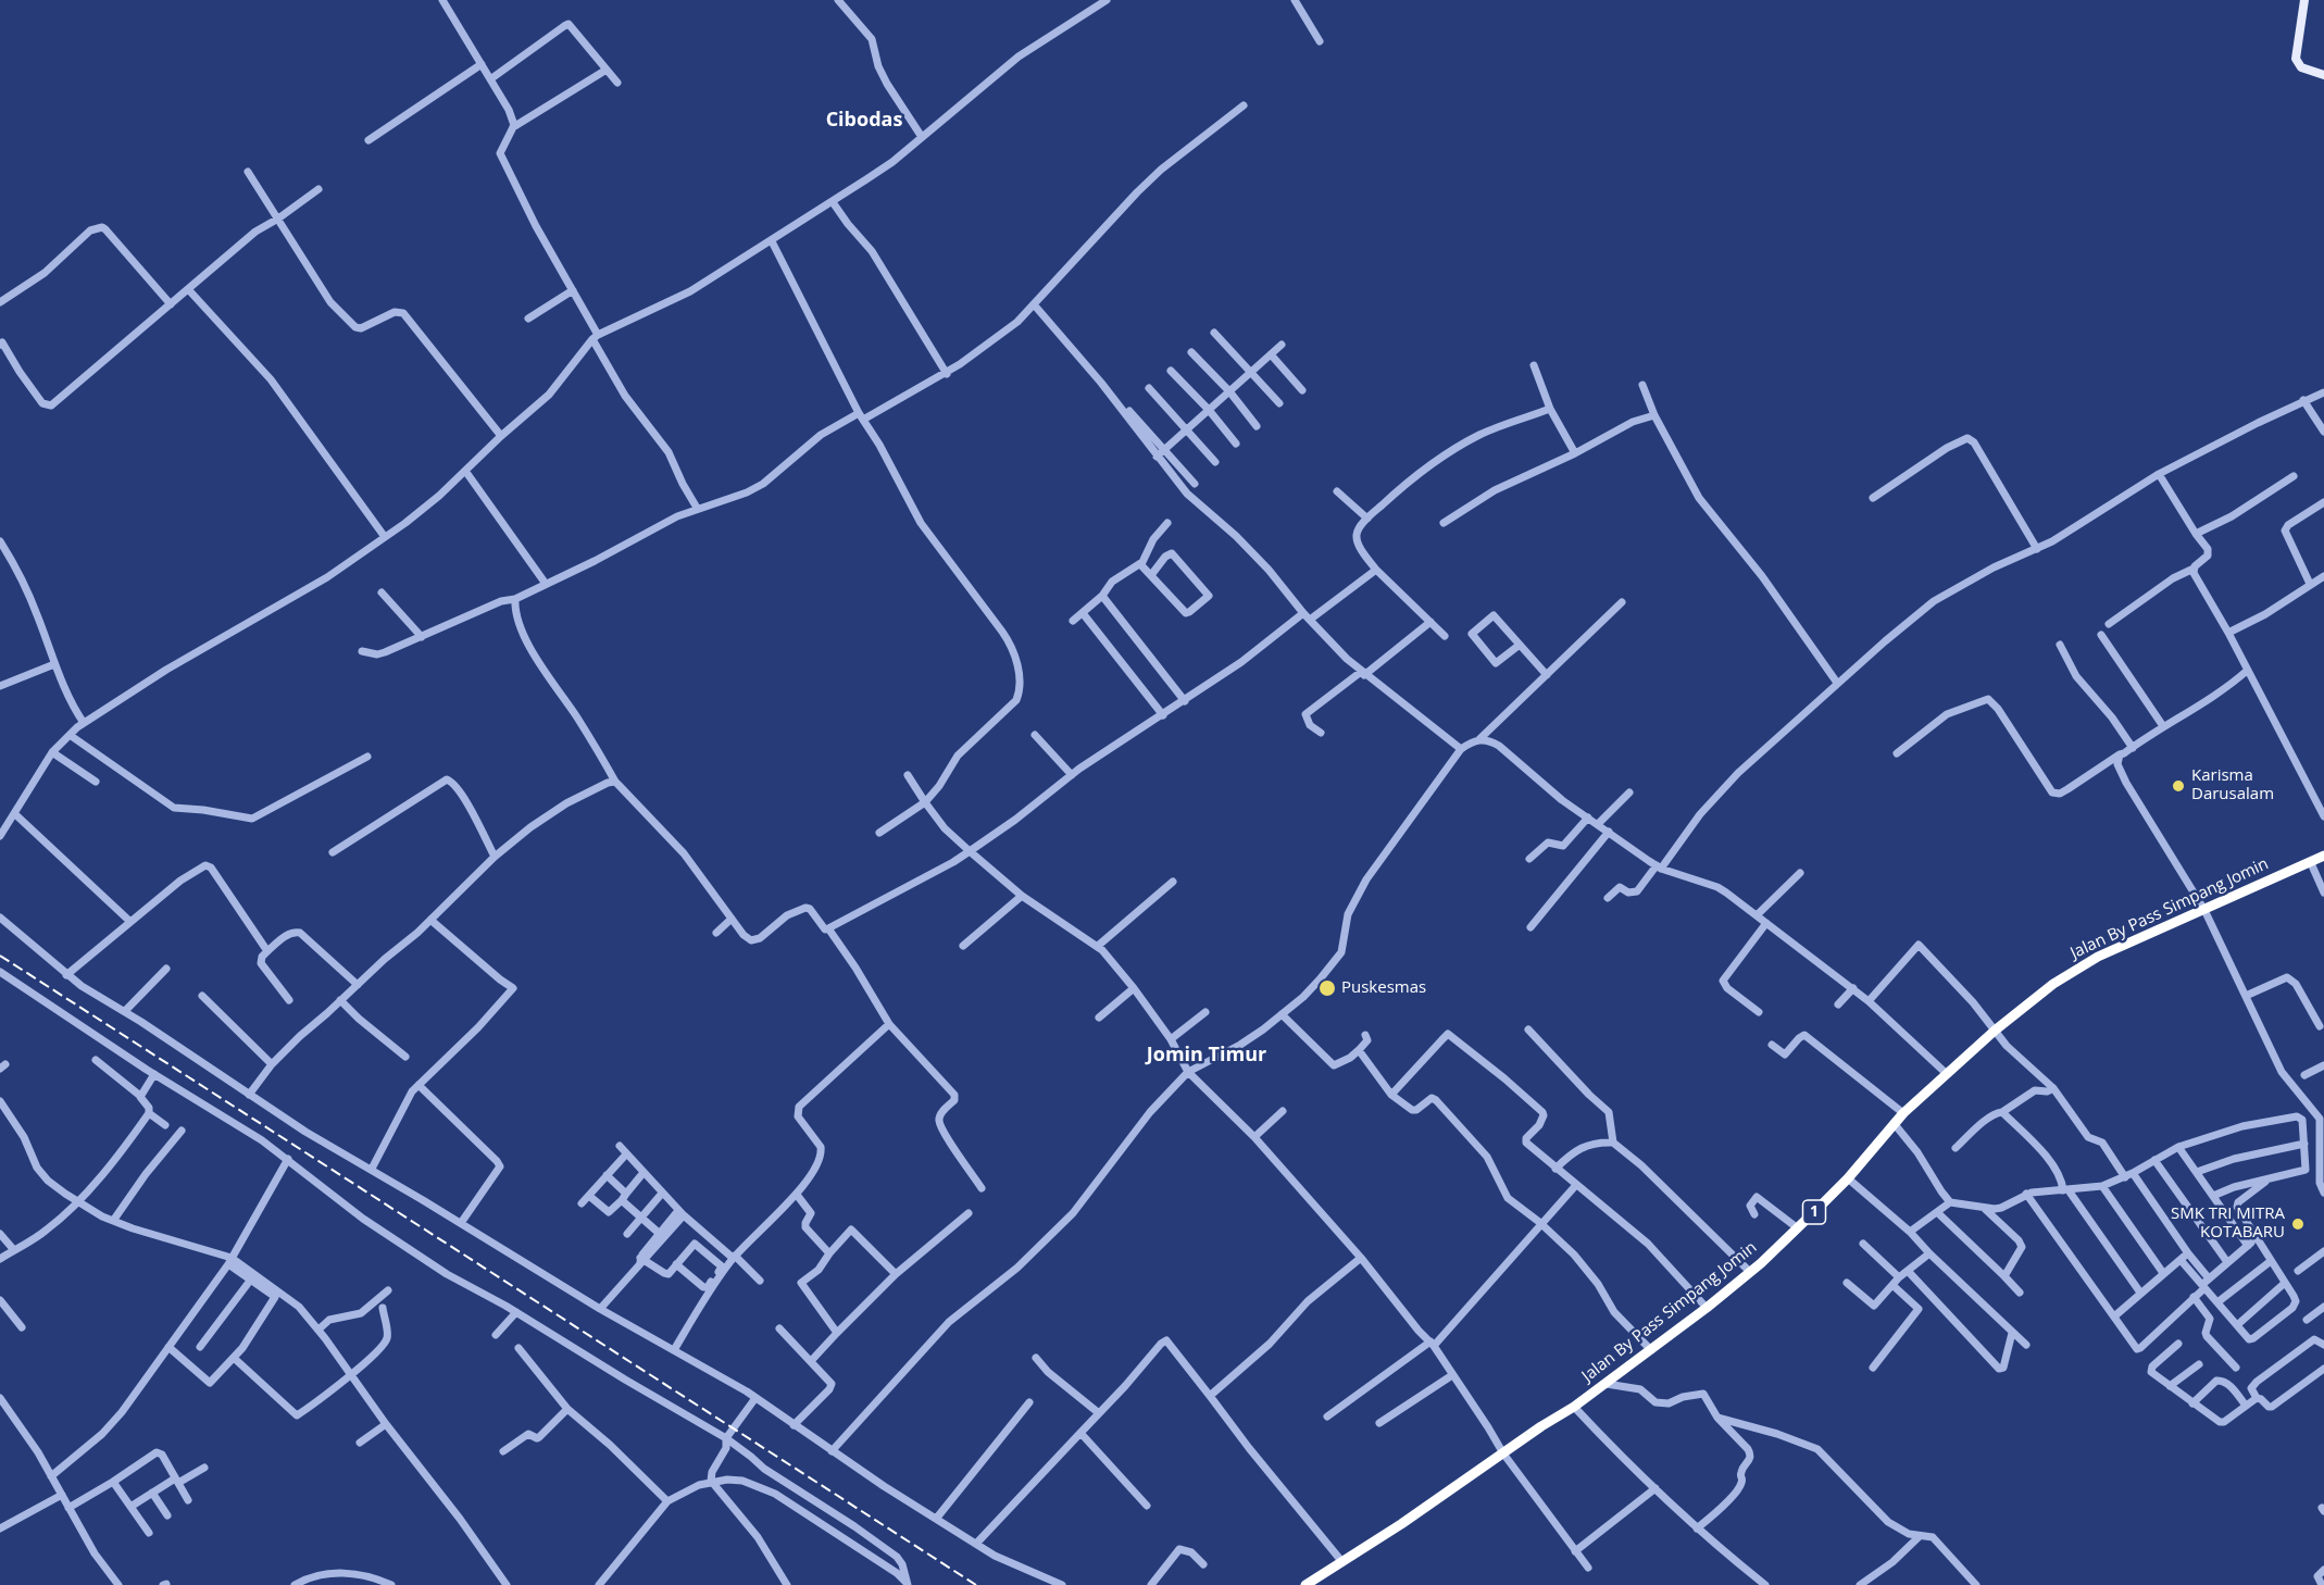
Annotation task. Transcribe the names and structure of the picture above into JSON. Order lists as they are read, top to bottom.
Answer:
{
  "streets": {
    "highway": ["Jalan By Pass Simpang Jomin", "1"]
  },
  "districts": ["Cibodas", "Jomin Timur"],
  "places": ["Karisma Darusalam", "Puskesmas", "SMK TRI MITRA KOTABARU"]
}
